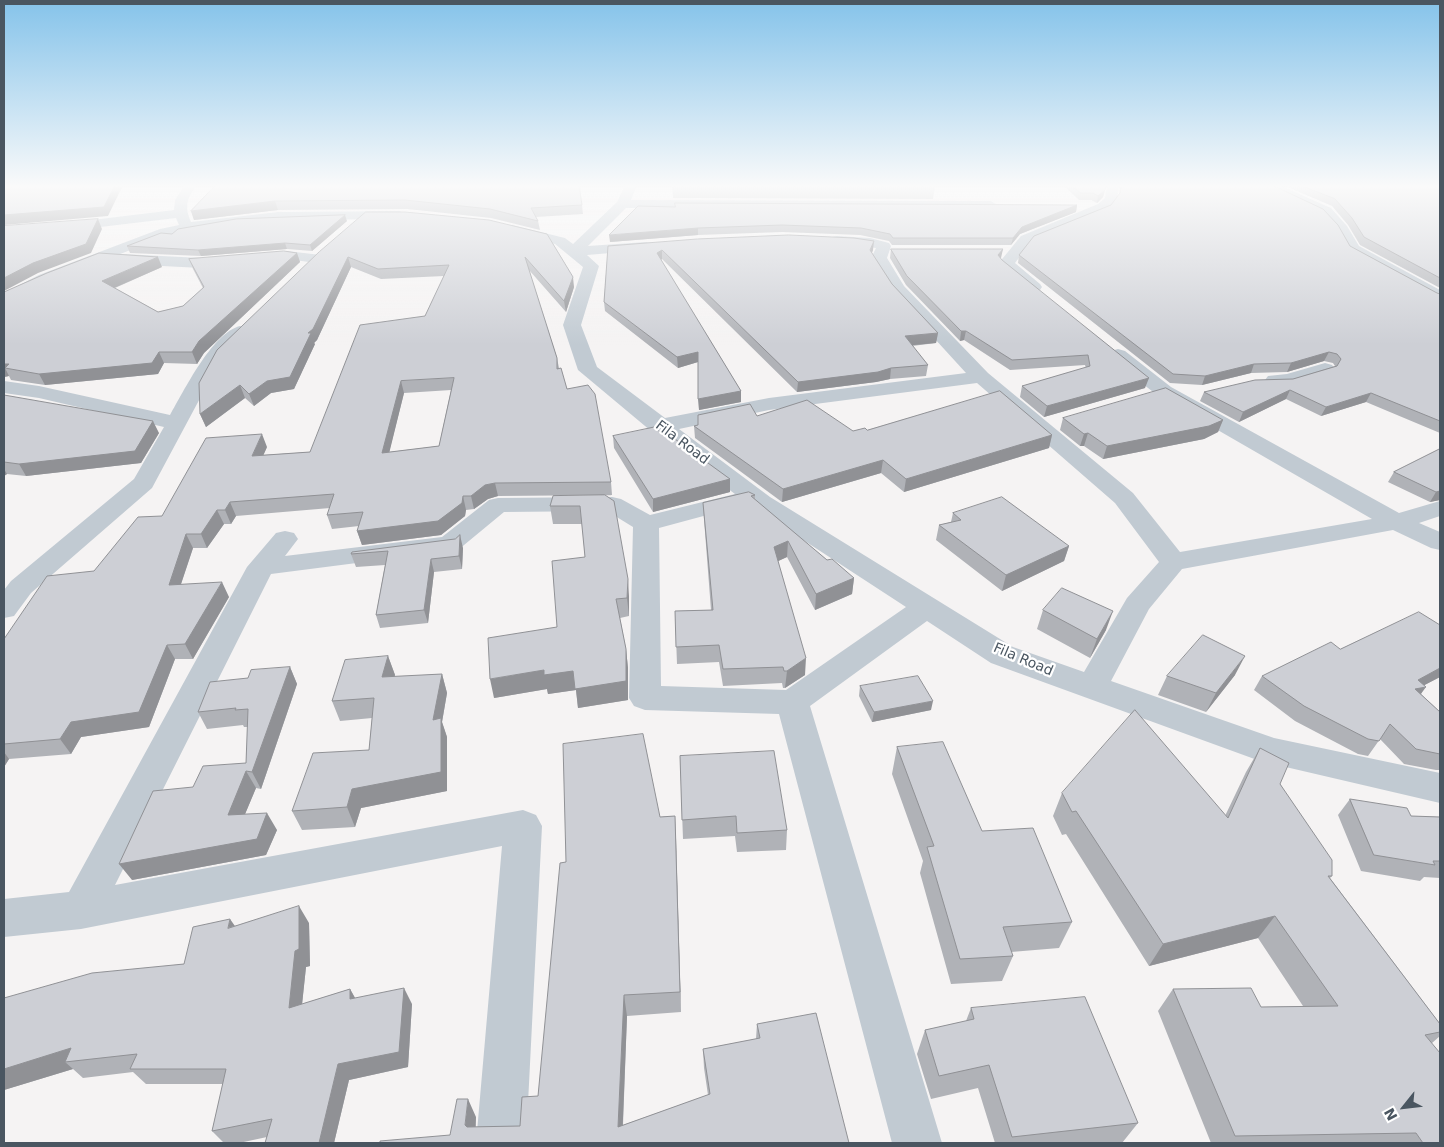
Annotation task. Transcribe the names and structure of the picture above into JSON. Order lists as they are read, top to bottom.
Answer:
{
  "streets": {
    "street": ["Fila Road"]
  },
  "north": "bottom left"
}
